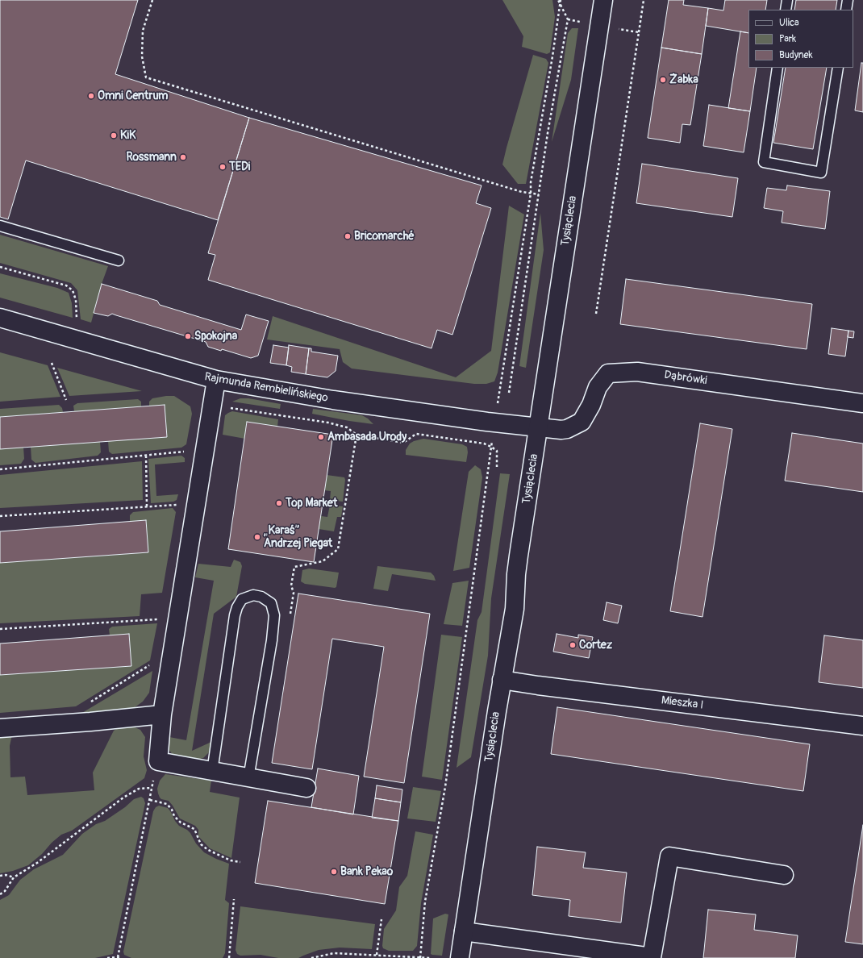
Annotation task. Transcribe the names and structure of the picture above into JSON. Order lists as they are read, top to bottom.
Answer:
{
  "streets": {
    "street": [
      "Tysiąclecia",
      "Dąbrówki",
      "Rajmunda Rembielińskiego",
      "Mieszka I"
    ]
  },
  "crossings": [
    ["Tysiąclecia", "Dąbrówki"],
    ["Tysiąclecia", "Rajmunda Rembielińskiego"],
    ["Tysiąclecia", "Mieszka I"],
    ["Dąbrówki", "Rajmunda Rembielińskiego"]
  ],
  "places": [
    "Żabka",
    "Omni Centrum",
    "KiK",
    "Rossmann",
    "TEDi",
    "Bricomarché",
    "Spokojna",
    "Ambasada Urody",
    "Top Market",
    "„Karaś” Andrzej Piegat",
    "Cortez",
    "Bank Pekao"
  ],
  "legend": ["Ulica", "Park", "Budynek"]
}
